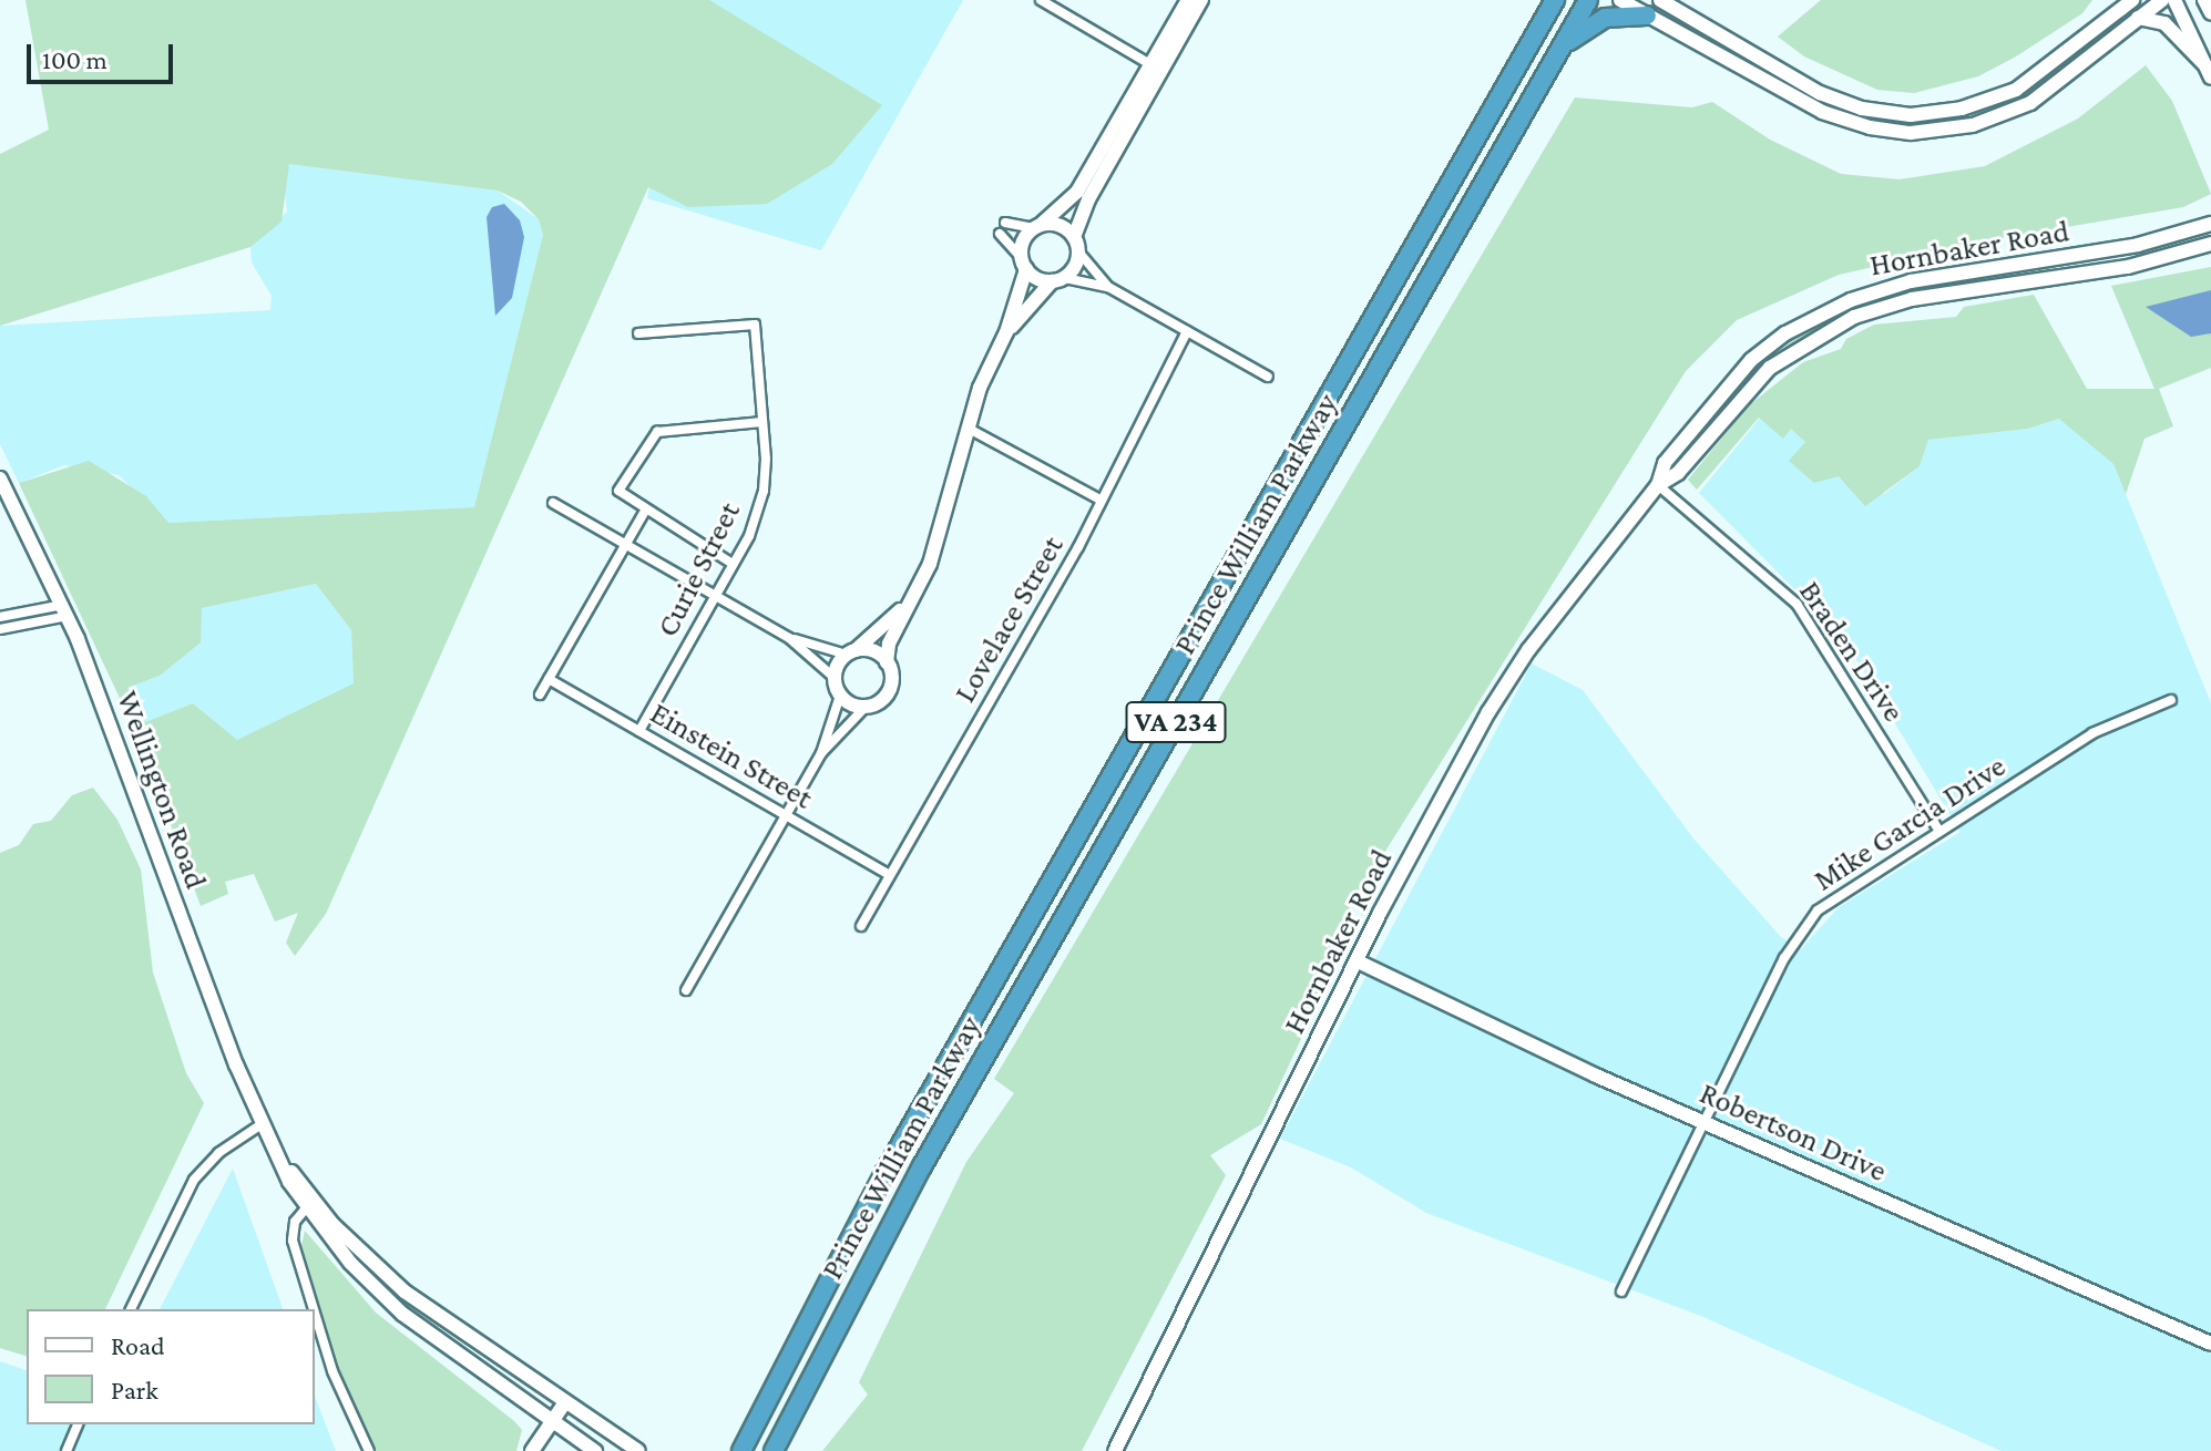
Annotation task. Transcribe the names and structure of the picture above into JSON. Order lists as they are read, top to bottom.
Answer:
{
  "streets": {
    "highway": ["Prince William Parkway", "VA 234"],
    "main road": ["Hornbaker Road", "Wellington Road", "Robertson Drive"],
    "street": [
      "Curie Street",
      "Lovelace Street",
      "Braden Drive",
      "Einstein Street",
      "Mike Garcia Drive"
    ]
  },
  "crossings": [
    ["Hornbaker Road", "Braden Drive"],
    ["Hornbaker Road", "Robertson Drive"],
    ["Curie Street", "Einstein Street"],
    ["Lovelace Street", "Einstein Street"],
    ["Braden Drive", "Mike Garcia Drive"],
    ["Mike Garcia Drive", "Robertson Drive"]
  ],
  "legend": ["Road", "Park"],
  "scale_bar": "100 m"
}
